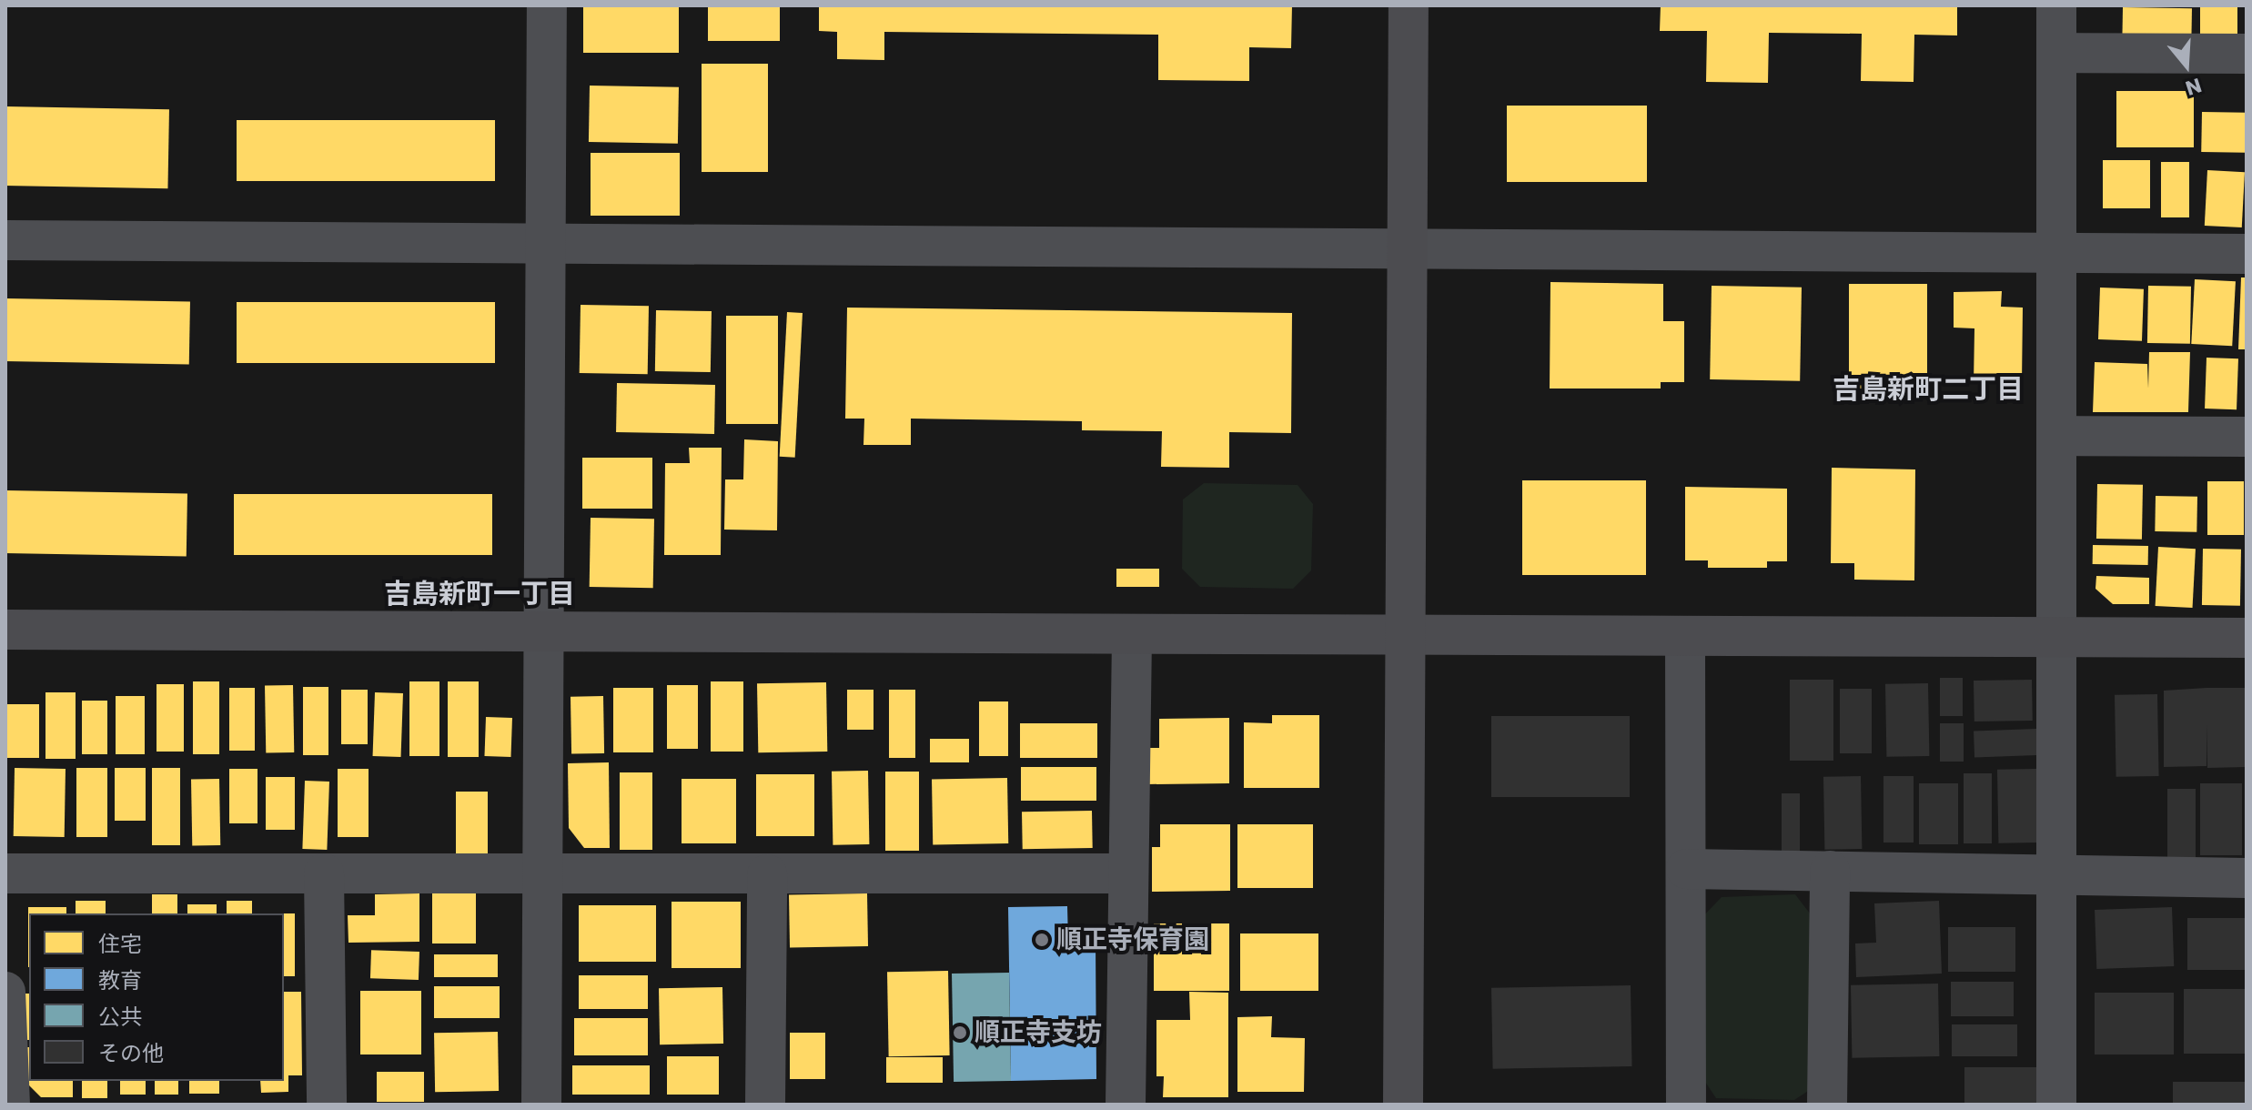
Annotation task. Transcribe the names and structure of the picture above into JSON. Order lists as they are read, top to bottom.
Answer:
{
  "districts": ["吉島新町二丁目", "吉島新町一丁目"],
  "places": ["順正寺保育園", "順正寺支坊"],
  "legend": [
    "住宅",
    "教育",
    "公共",
    "その他"
  ],
  "north": "bottom"
}
